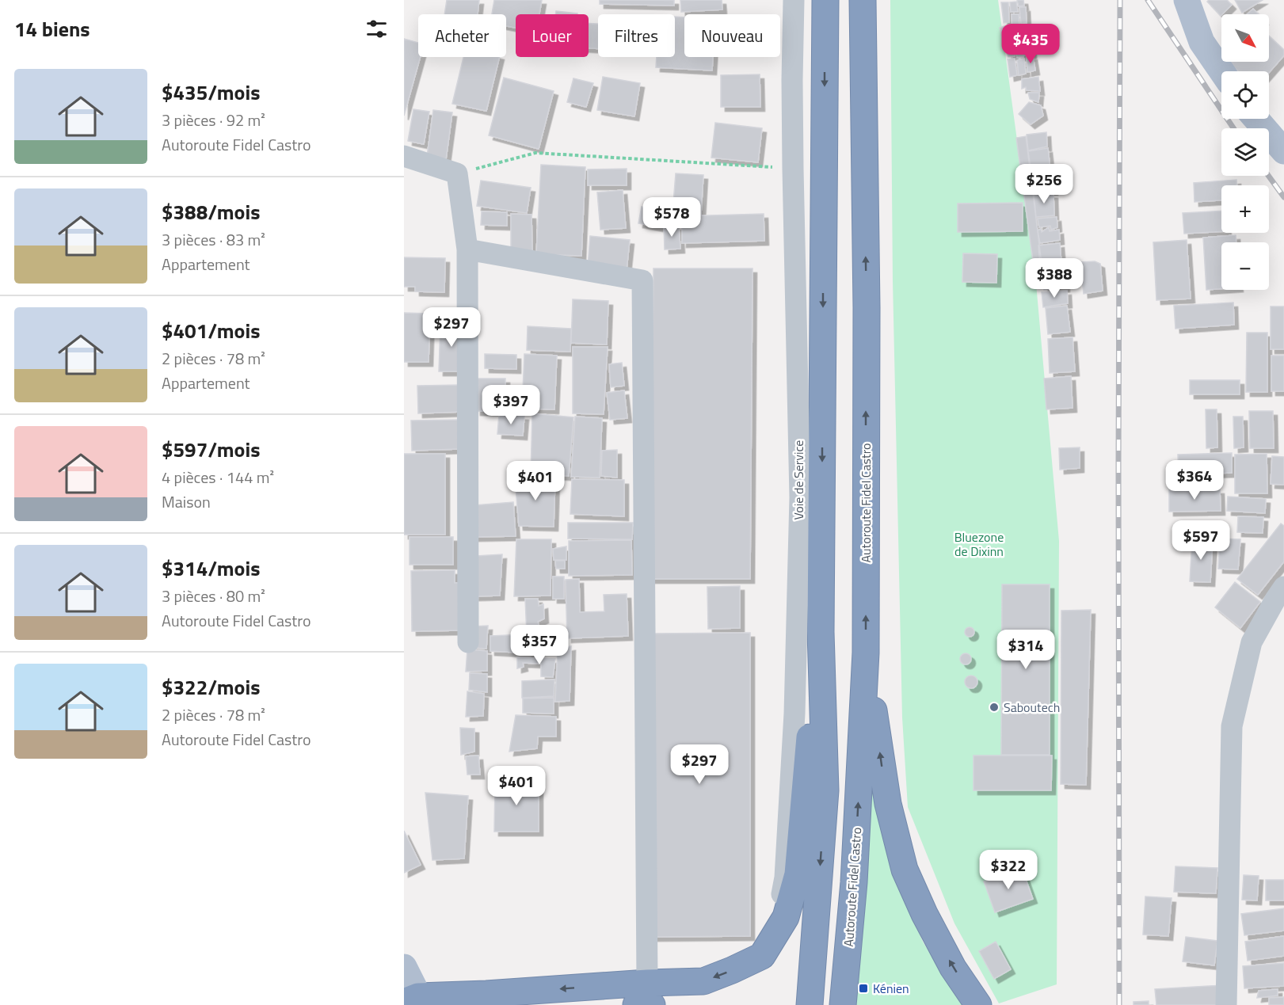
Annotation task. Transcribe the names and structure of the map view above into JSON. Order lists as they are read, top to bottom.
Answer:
{
  "streets": {
    "highway": ["Autoroute Fidel Castro"],
    "street": ["Voie de Service"]
  },
  "parks": ["Bluezone de Dixinn"],
  "places": {
    "other": ["Saboutech"],
    "transit": ["Kénien"]
  },
  "north": "bottom right",
  "page": {
    "heading": "14 biens",
    "map_buttons": ["+", "−"],
    "chip": [
      "Acheter",
      "Louer",
      "Filtres",
      "Nouveau"
    ],
    "price": [
      "$435",
      "$256",
      "$578",
      "$388",
      "$297",
      "$397",
      "$364",
      "$401",
      "$597",
      "$357",
      "$314",
      "$297",
      "$401",
      "$322"
    ],
    "list": [
      {
        "name": "$435/mois",
        "note": "3 pièces · 92 m² · Autoroute Fidel Castro"
      },
      {
        "name": "$388/mois",
        "note": "3 pièces · 83 m² · Appartement"
      },
      {
        "name": "$401/mois",
        "note": "2 pièces · 78 m² · Appartement"
      },
      {
        "name": "$597/mois",
        "note": "4 pièces · 144 m² · Maison"
      },
      {
        "name": "$314/mois",
        "note": "3 pièces · 80 m² · Autoroute Fidel Castro"
      },
      {
        "name": "$322/mois",
        "note": "2 pièces · 78 m² · Autoroute Fidel Castro"
      }
    ]
  }
}
